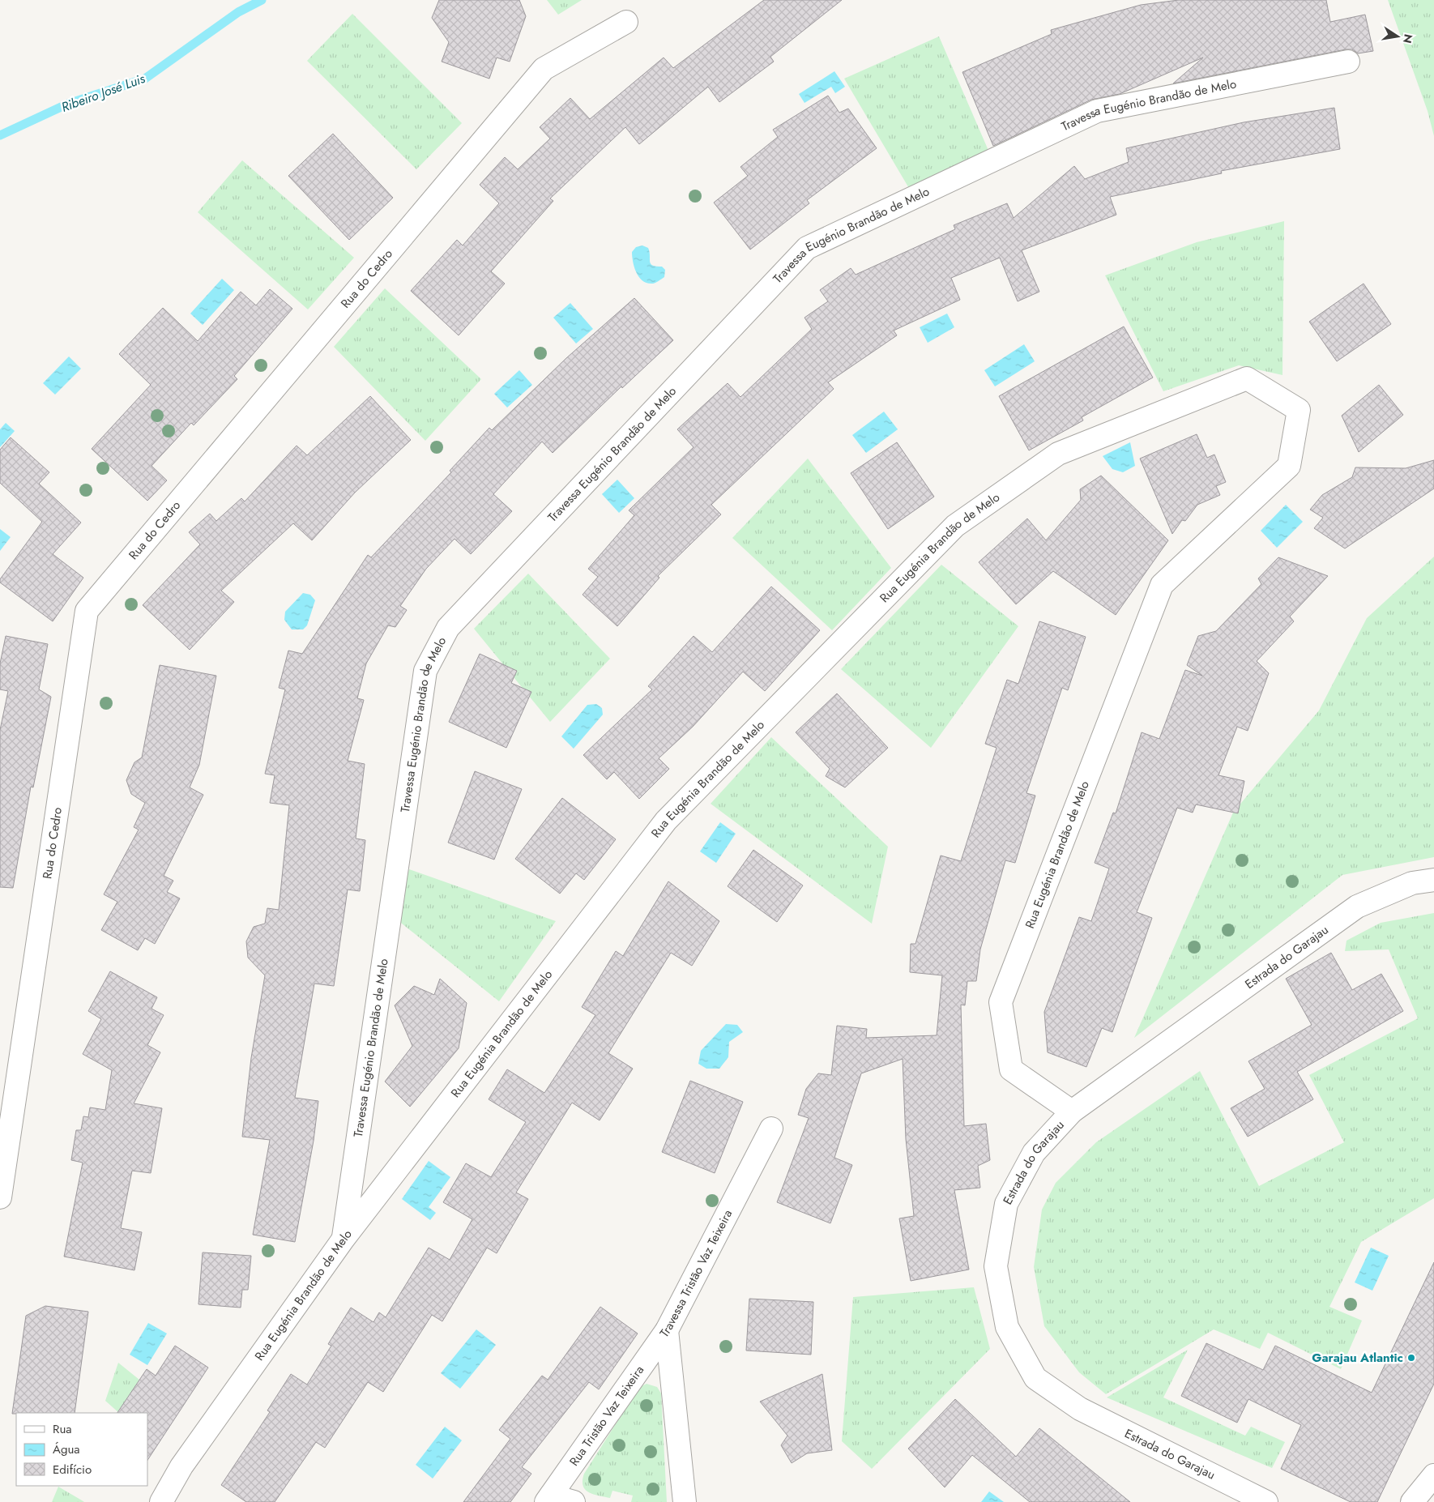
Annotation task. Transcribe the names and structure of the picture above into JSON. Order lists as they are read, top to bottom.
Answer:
{
  "streets": {
    "street": [
      "Travessa Eugénio Brandão de Melo",
      "Rua do Cedro",
      "Rua Eugénia Brandão de Melo",
      "Estrada do Garajau",
      "Travessa Tristão Vaz Teixeira",
      "Rua Tristão Vaz Teixeira"
    ]
  },
  "crossings": [
    ["Travessa Eugénio Brandão de Melo", "Rua Eugénia Brandão de Melo"],
    ["Rua Eugénia Brandão de Melo", "Estrada do Garajau"],
    ["Travessa Tristão Vaz Teixeira", "Rua Tristão Vaz Teixeira"]
  ],
  "water": ["Ribeiro José Luis"],
  "places": ["Garajau Atlantic"],
  "legend": ["Rua", "Água", "Edifício"],
  "north": "right"
}
